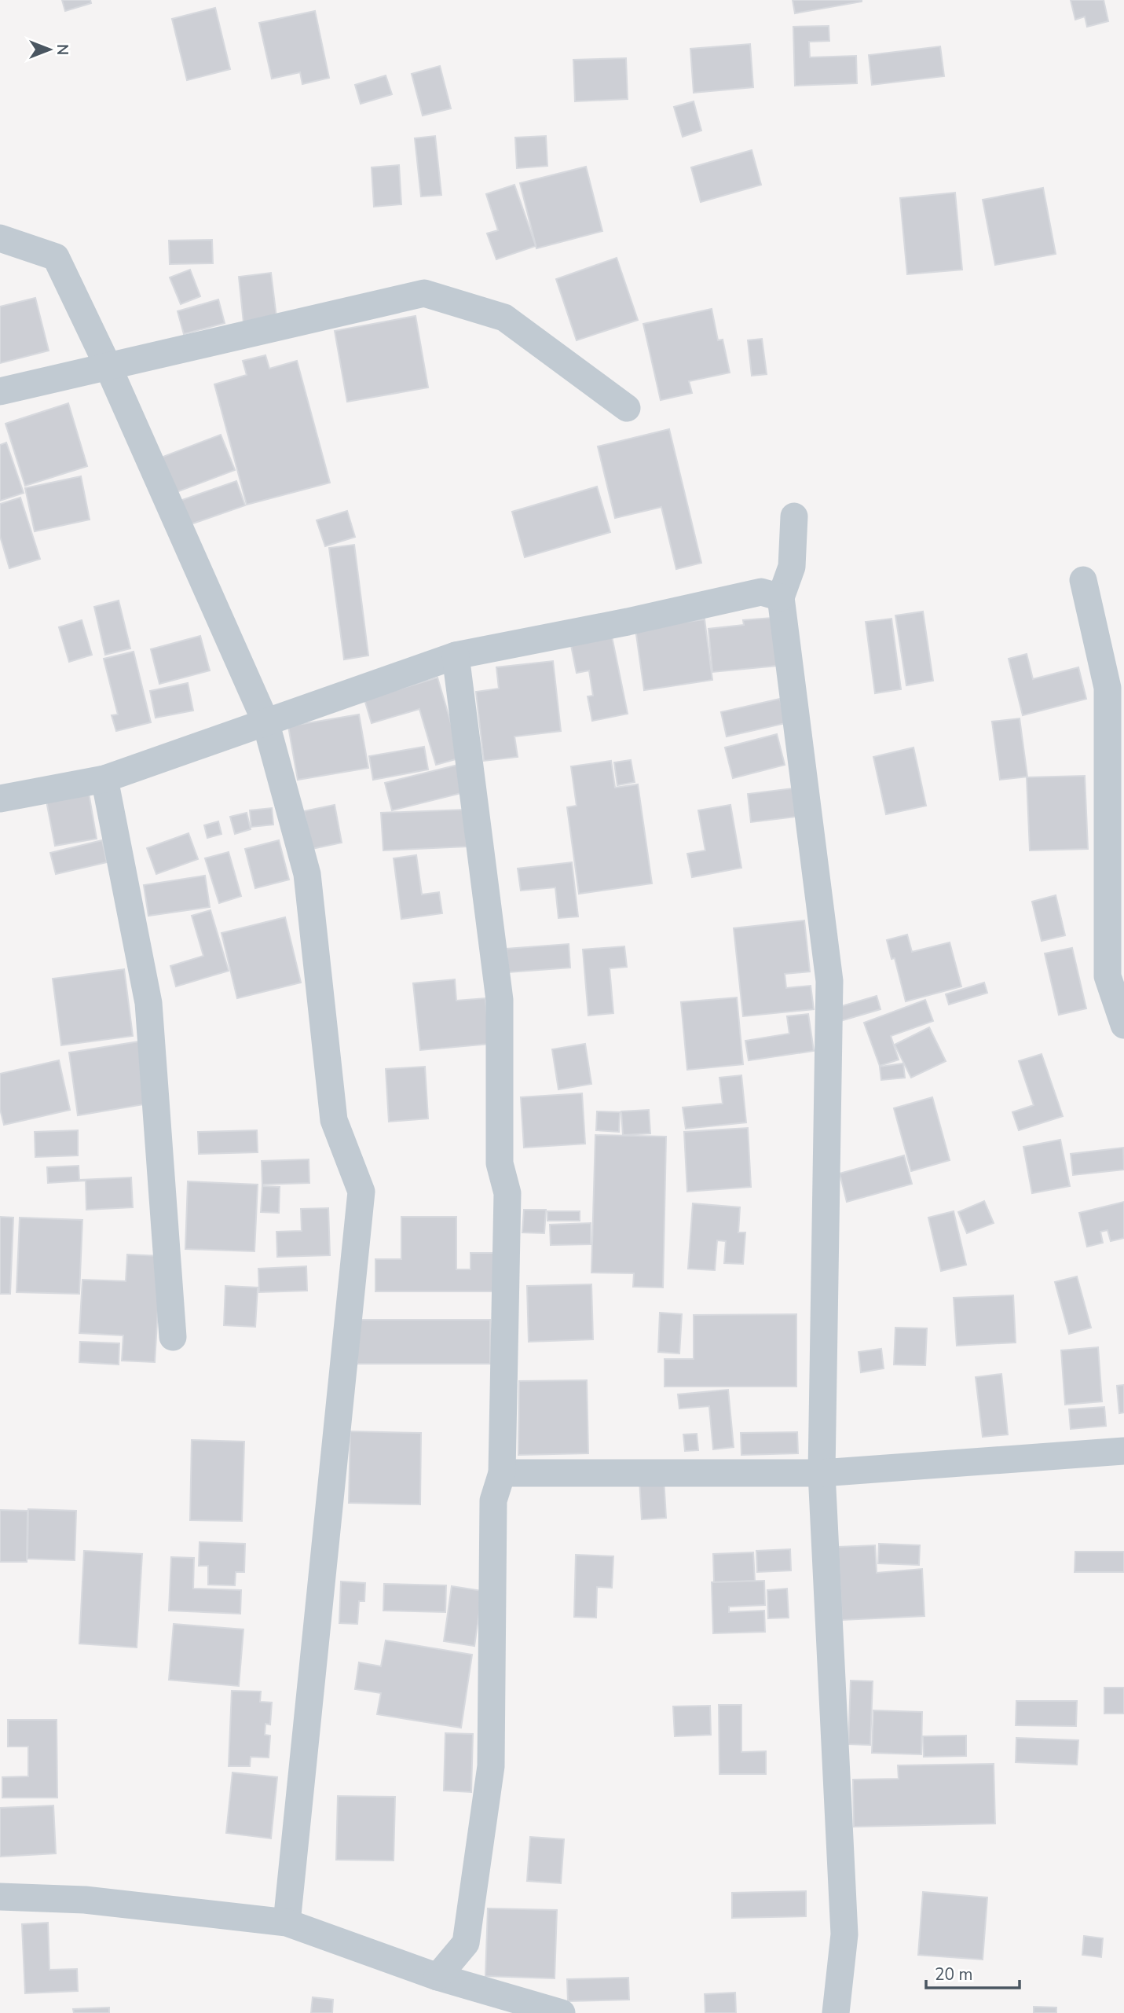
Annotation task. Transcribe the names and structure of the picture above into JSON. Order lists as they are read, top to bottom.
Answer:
{
  "scale_bar": "20 m",
  "north": "right"
}
